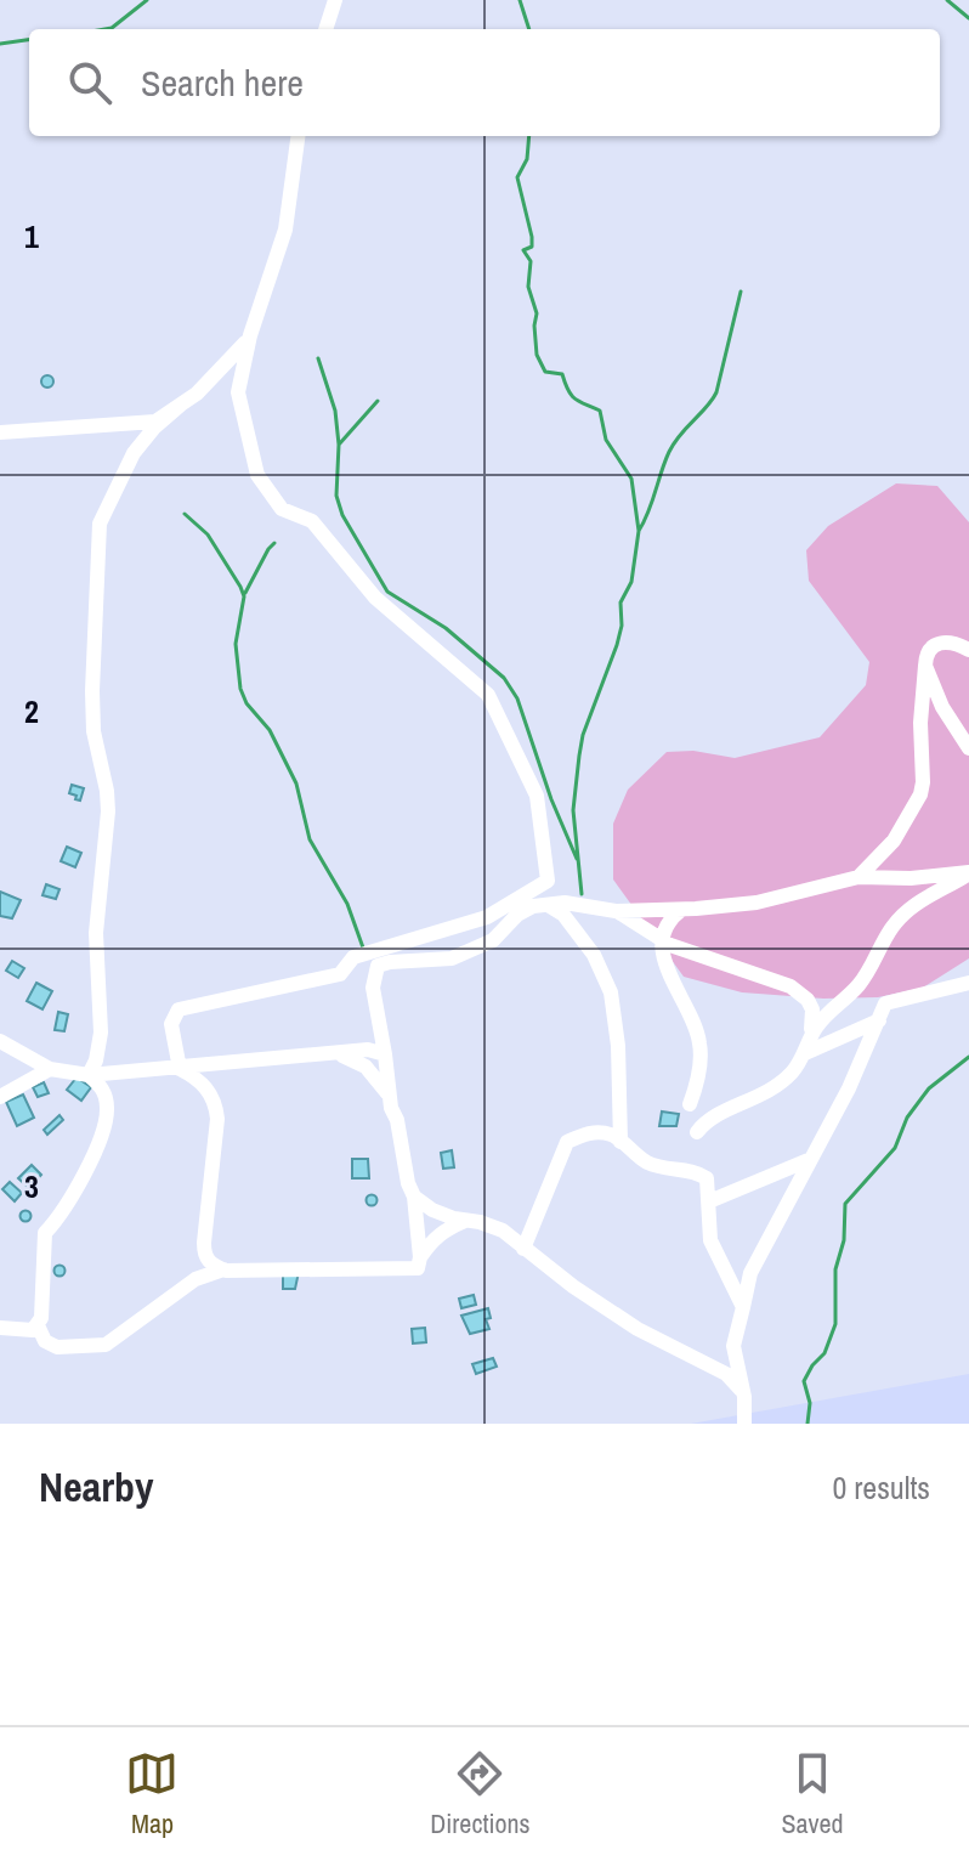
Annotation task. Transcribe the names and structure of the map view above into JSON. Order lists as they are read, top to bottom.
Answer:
{
  "page": {
    "search": "Search here",
    "heading": ["Nearby", "0 results"],
    "nav": ["Map", "Directions", "Saved"]
  },
  "grid": {
    "rows": ["1", "2", "3"]
  }
}
